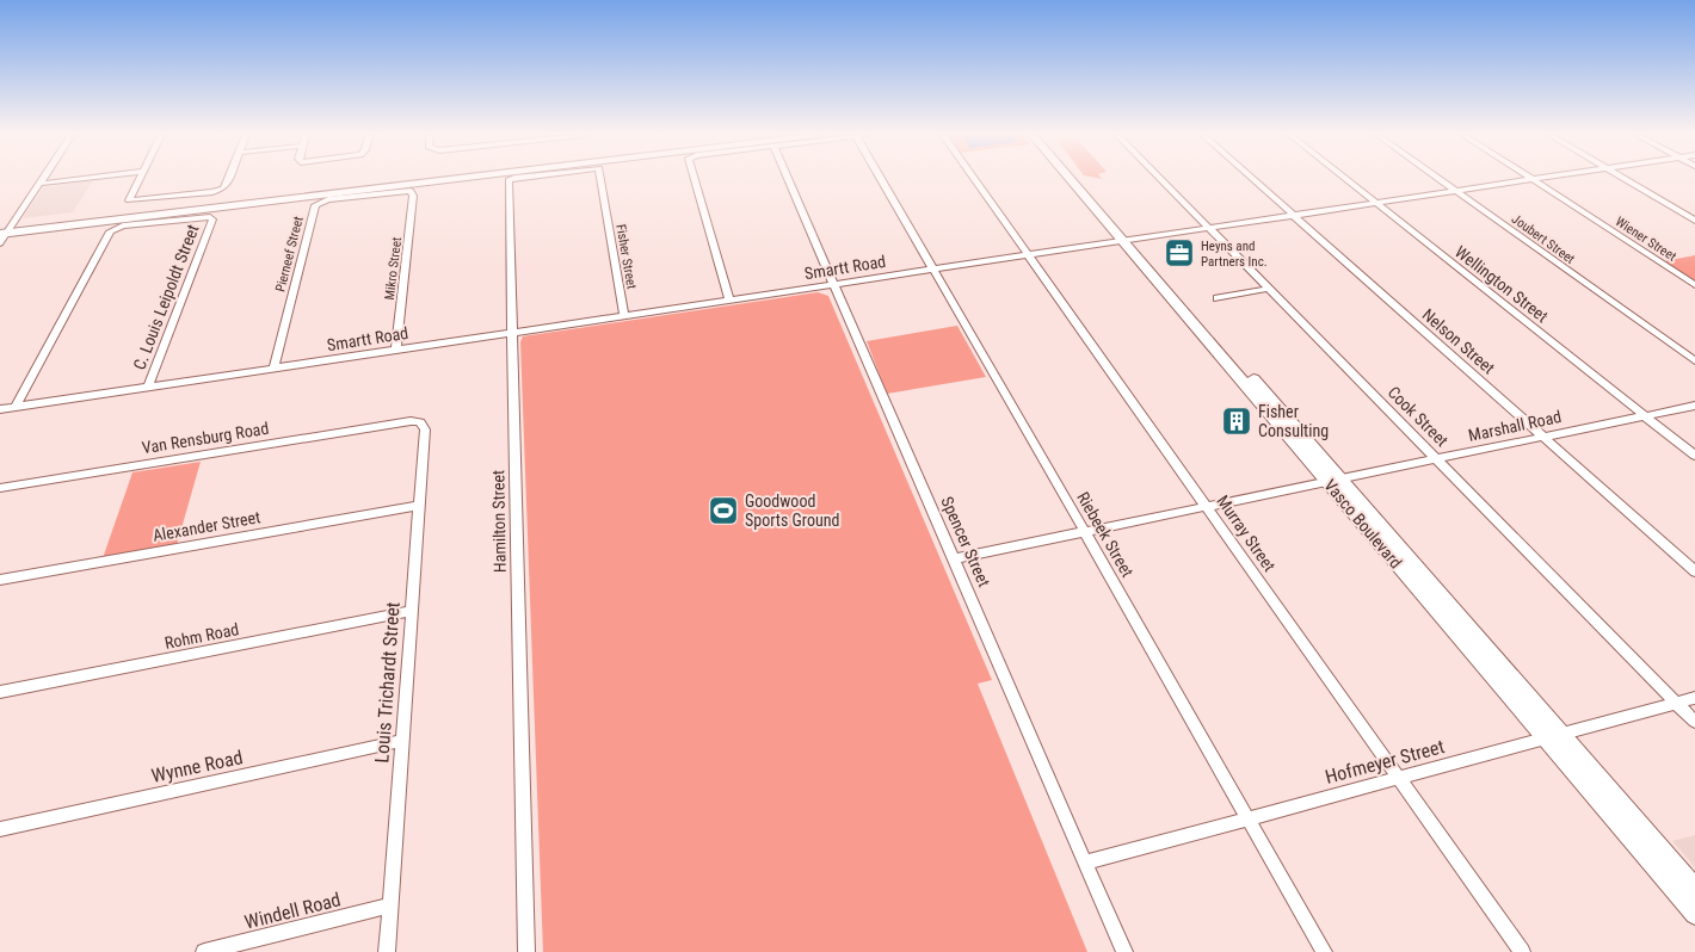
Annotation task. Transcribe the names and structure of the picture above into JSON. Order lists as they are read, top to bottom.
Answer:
{
  "streets": {
    "main road": ["Vasco Boulevard"],
    "street": [
      "Joubert Street",
      "Wiener Street",
      "Pierneef Street",
      "Fisher Street",
      "Smartt Road",
      "Mikro Street",
      "Wellington Street",
      "C. Louis Leipoldt Street",
      "Nelson Street",
      "Cook Street",
      "Marshall Road",
      "Van Rensburg Road",
      "Hamilton Street",
      "Alexander Street",
      "Murray Street",
      "Riebeek Street",
      "Spencer Street",
      "Rohm Road",
      "Louis Trichardt Street",
      "Hofmeyer Street",
      "Wynne Road",
      "Windell Road"
    ]
  },
  "crossings": [
    ["Joubert Street", "Smartt Road"],
    ["Pierneef Street", "Smartt Road"],
    ["Pierneef Street", "Mikro Street"],
    ["Fisher Street", "Smartt Road"],
    ["Smartt Road", "Mikro Street"],
    ["Smartt Road", "Wellington Street"],
    ["Smartt Road", "C. Louis Leipoldt Street"],
    ["Smartt Road", "Nelson Street"],
    ["Smartt Road", "Cook Street"],
    ["Smartt Road", "Hamilton Street"],
    ["Smartt Road", "Vasco Boulevard"],
    ["Smartt Road", "Murray Street"],
    ["Smartt Road", "Riebeek Street"],
    ["Smartt Road", "Spencer Street"],
    ["Wellington Street", "Marshall Road"],
    ["Nelson Street", "Marshall Road"],
    ["Cook Street", "Marshall Road"],
    ["Cook Street", "Hofmeyer Street"],
    ["Marshall Road", "Vasco Boulevard"],
    ["Marshall Road", "Murray Street"],
    ["Marshall Road", "Riebeek Street"],
    ["Marshall Road", "Spencer Street"],
    ["Van Rensburg Road", "Louis Trichardt Street"],
    ["Vasco Boulevard", "Hofmeyer Street"],
    ["Alexander Street", "Louis Trichardt Street"],
    ["Murray Street", "Hofmeyer Street"],
    ["Riebeek Street", "Hofmeyer Street"],
    ["Spencer Street", "Hofmeyer Street"],
    ["Rohm Road", "Louis Trichardt Street"],
    ["Louis Trichardt Street", "Wynne Road"],
    ["Louis Trichardt Street", "Windell Road"]
  ],
  "places": {
    "office": ["Heyns and Partners Inc."],
    "building": ["Fisher Consulting"],
    "sports": ["Goodwood Sports Ground"]
  }
}
